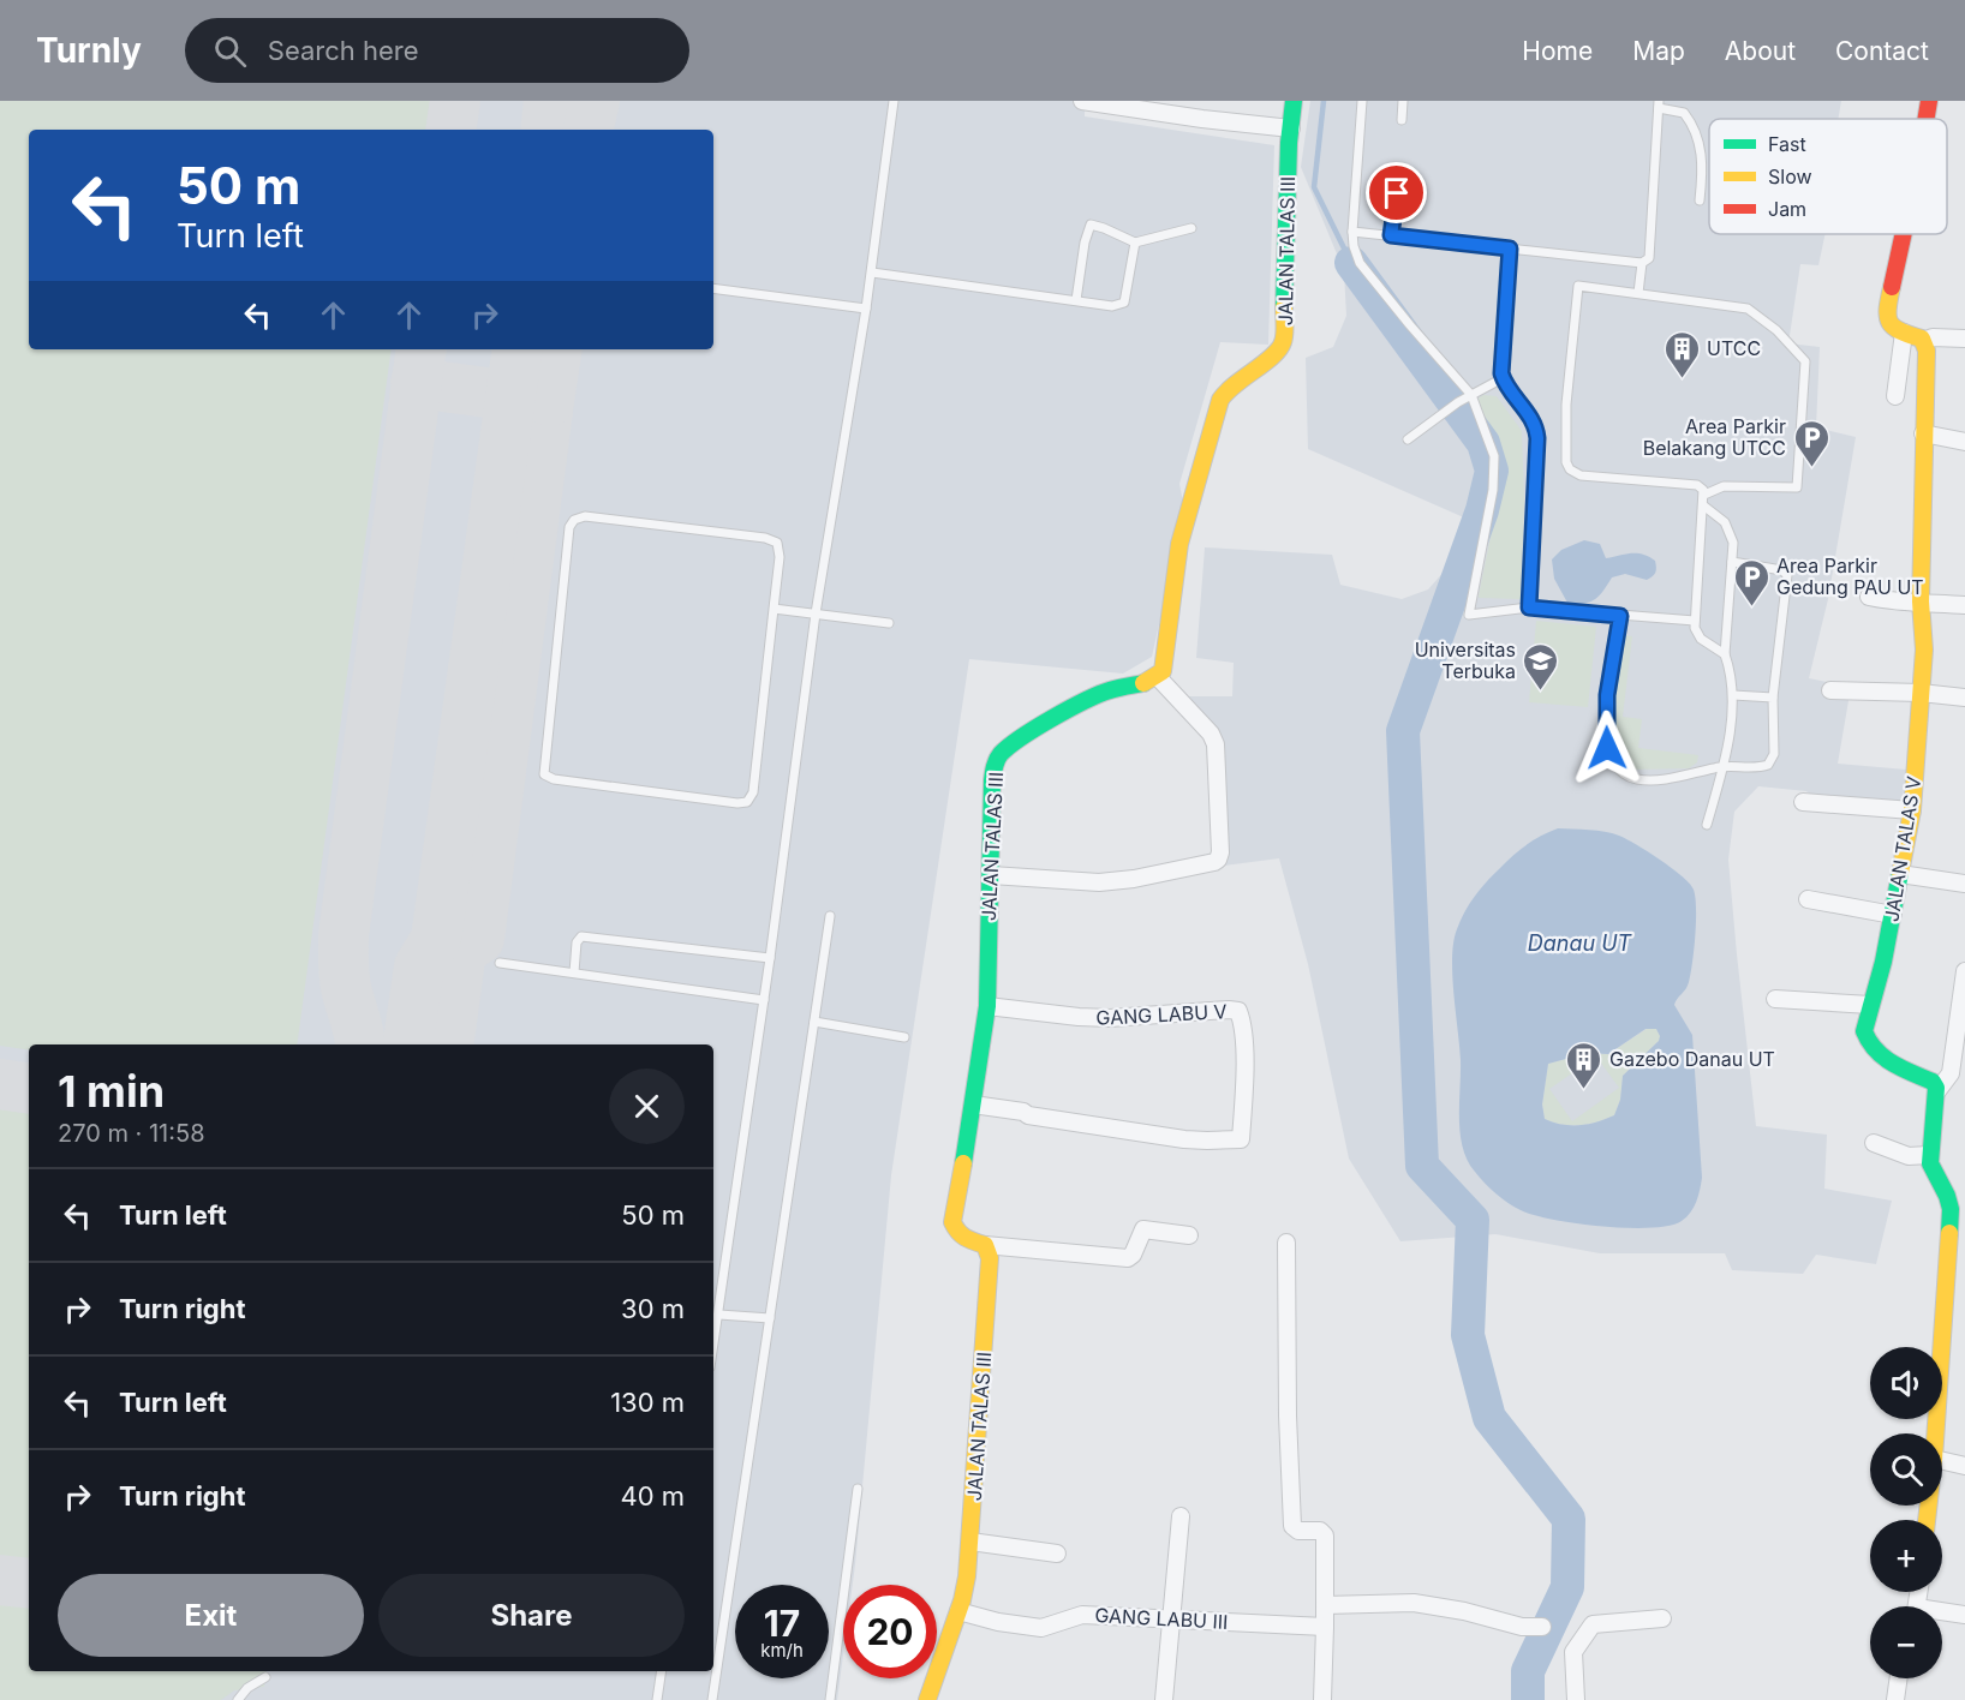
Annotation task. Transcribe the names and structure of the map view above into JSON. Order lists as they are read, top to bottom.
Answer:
{
  "streets": {
    "street": [
      "JALAN TALAS III",
      "JALAN TALAS V",
      "GANG LABU V",
      "GANG LABU III"
    ]
  },
  "crossings": [
    ["JALAN TALAS III", "GANG LABU V"],
    ["JALAN TALAS III", "GANG LABU III"]
  ],
  "water": ["Danau UT"],
  "places": {
    "building": ["UTCC", "Gazebo Danau UT"],
    "parking": ["Area Parkir Belakang UTCC", "Area Parkir Gedung PAU UT"],
    "school or university": ["Universitas Terbuka"]
  },
  "legend": ["Fast", "Slow", "Jam"],
  "page": {
    "header": "Turnly",
    "search": "Search here",
    "nav": [
      "Home",
      "Map",
      "About",
      "Contact"
    ],
    "turn": ["50 m", "Turn left"],
    "heading": ["1 min", "270 m · 11:58"],
    "list": [
      {
        "name": "Turn left",
        "value": "50 m"
      },
      {
        "name": "Turn right",
        "value": "30 m"
      },
      {
        "name": "Turn left",
        "value": "130 m"
      },
      {
        "name": "Turn right",
        "value": "40 m"
      }
    ],
    "map_buttons": ["+", "−"],
    "buttons": ["Exit", "Share"],
    "speed": "17 km/h",
    "limit": "20"
  }
}
